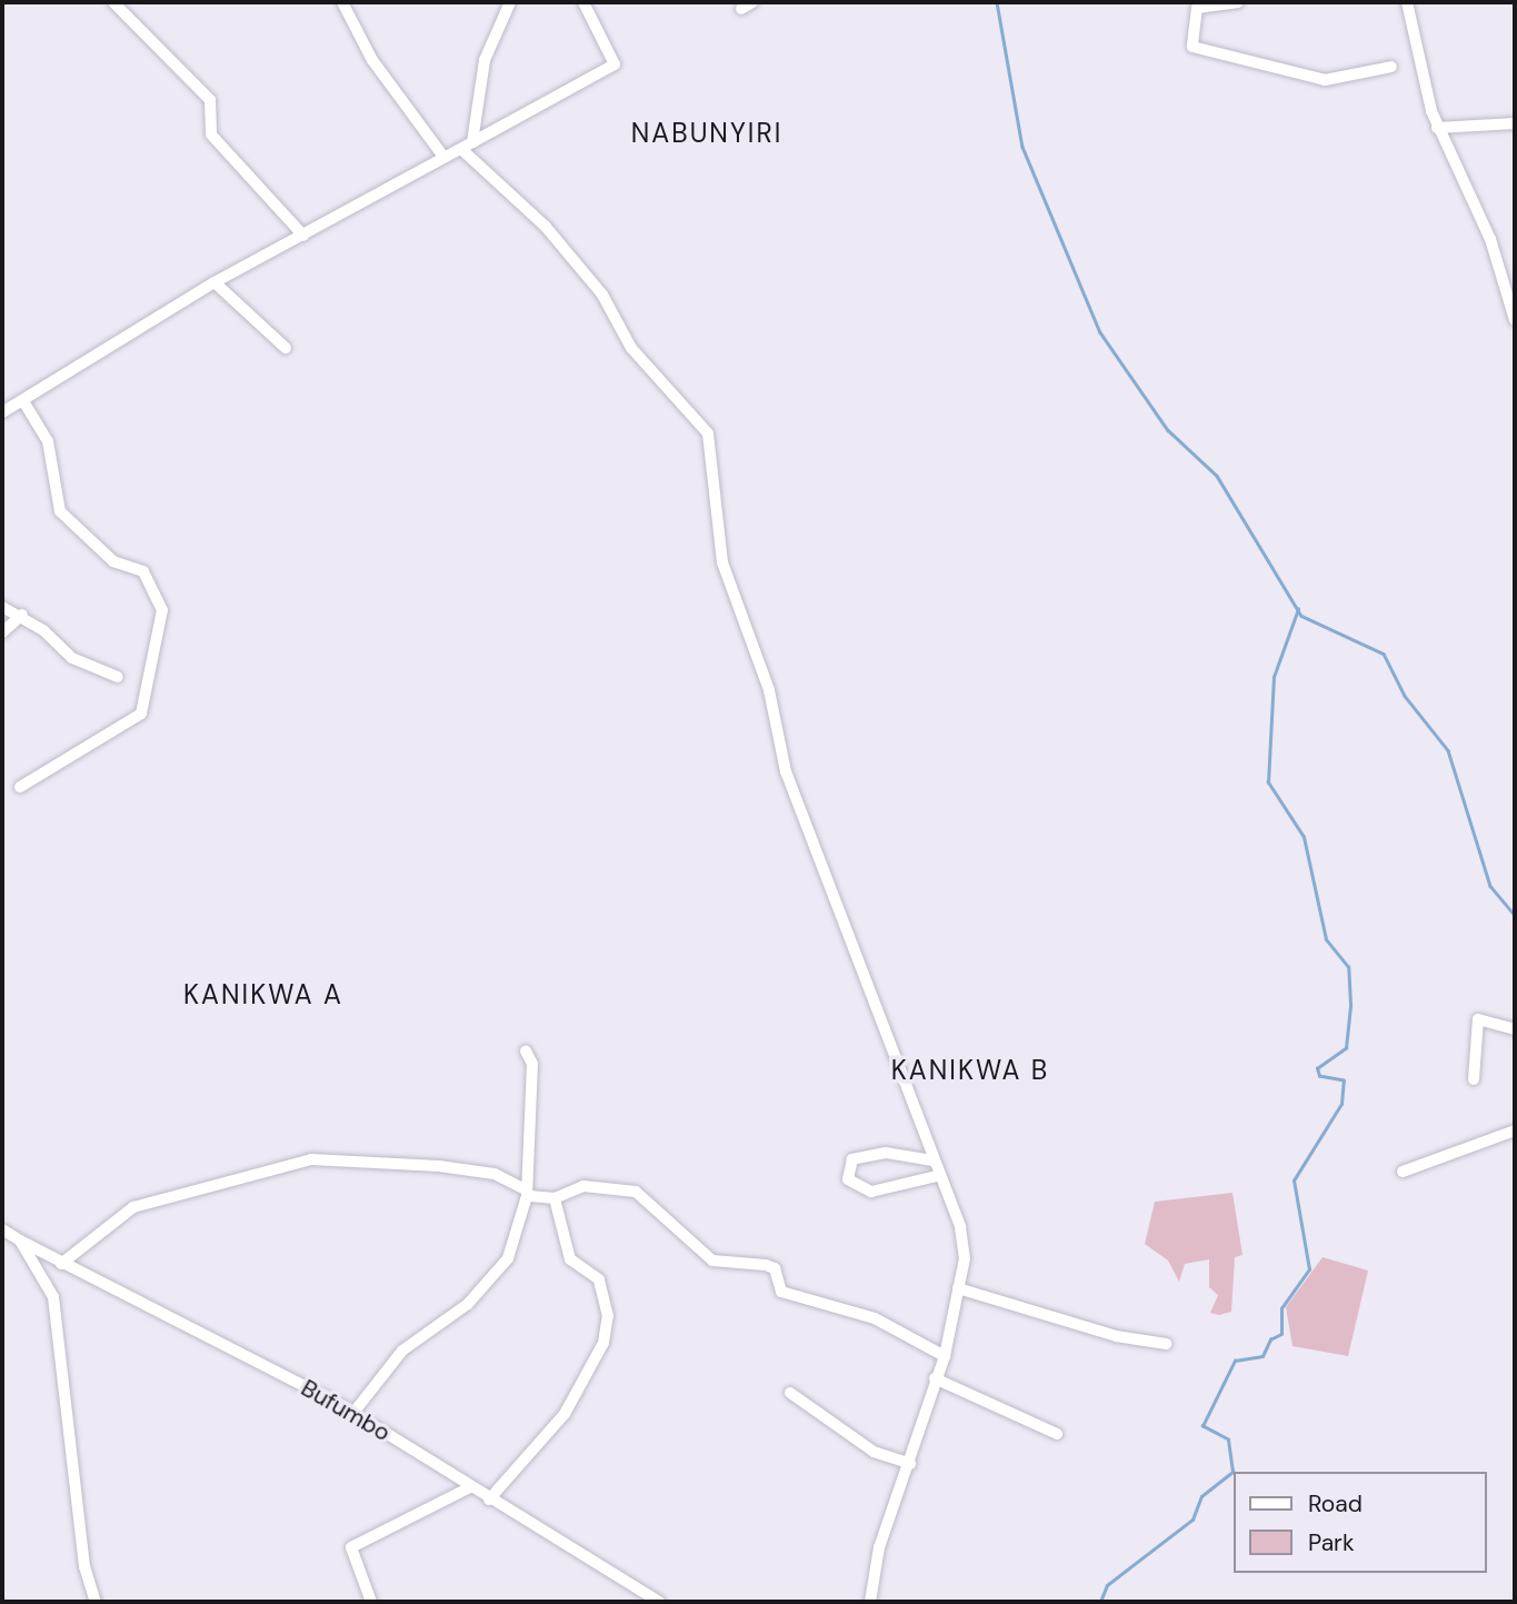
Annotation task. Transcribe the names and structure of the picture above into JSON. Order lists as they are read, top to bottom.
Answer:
{
  "streets": {
    "street": ["Bufumbo"]
  },
  "districts": ["NABUNYIRI", "KANIKWA A", "KANIKWA B"],
  "legend": ["Road", "Park"]
}
